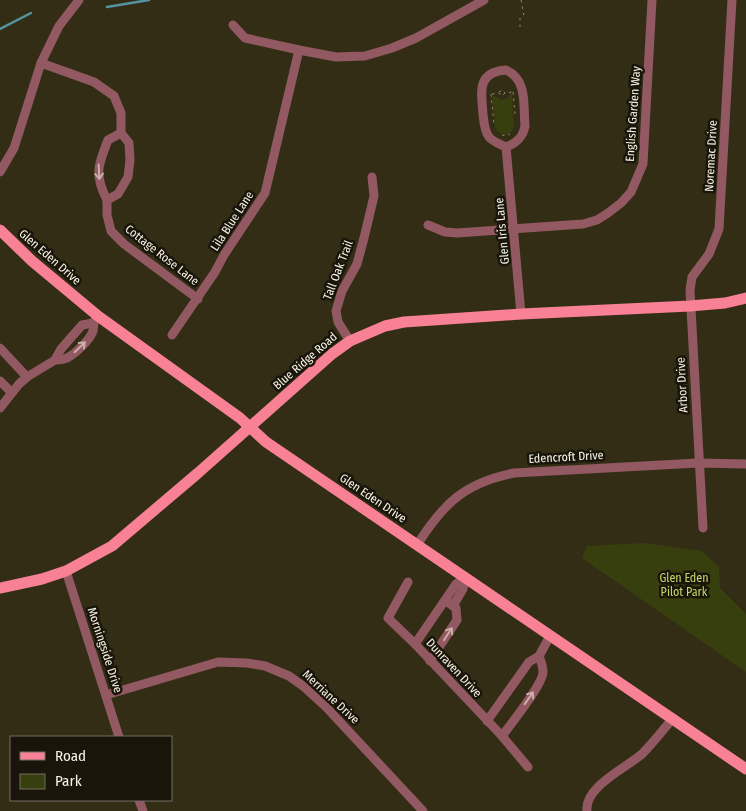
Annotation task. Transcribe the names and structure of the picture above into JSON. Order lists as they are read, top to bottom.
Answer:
{
  "streets": {
    "main road": ["Glen Eden Drive", "Blue Ridge Road"],
    "street": [
      "English Garden Way",
      "Noremac Drive",
      "Lila Blue Lane",
      "Glen Iris Lane",
      "Cottage Rose Lane",
      "Tall Oak Trail",
      "Arbor Drive",
      "Edencroft Drive",
      "Morningside Drive",
      "Dunraven Drive",
      "Merriane Drive"
    ]
  },
  "crossings": [
    ["English Garden Way", "Glen Iris Lane"],
    ["Noremac Drive", "Blue Ridge Road"],
    ["Noremac Drive", "Arbor Drive"],
    ["Lila Blue Lane", "Cottage Rose Lane"],
    ["Glen Iris Lane", "Blue Ridge Road"],
    ["Glen Eden Drive", "Blue Ridge Road"],
    ["Glen Eden Drive", "Edencroft Drive"],
    ["Tall Oak Trail", "Blue Ridge Road"],
    ["Blue Ridge Road", "Arbor Drive"],
    ["Blue Ridge Road", "Morningside Drive"],
    ["Arbor Drive", "Edencroft Drive"],
    ["Morningside Drive", "Merriane Drive"]
  ],
  "parks": ["Glen Eden Pilot Park"],
  "legend": ["Road", "Park"]
}
